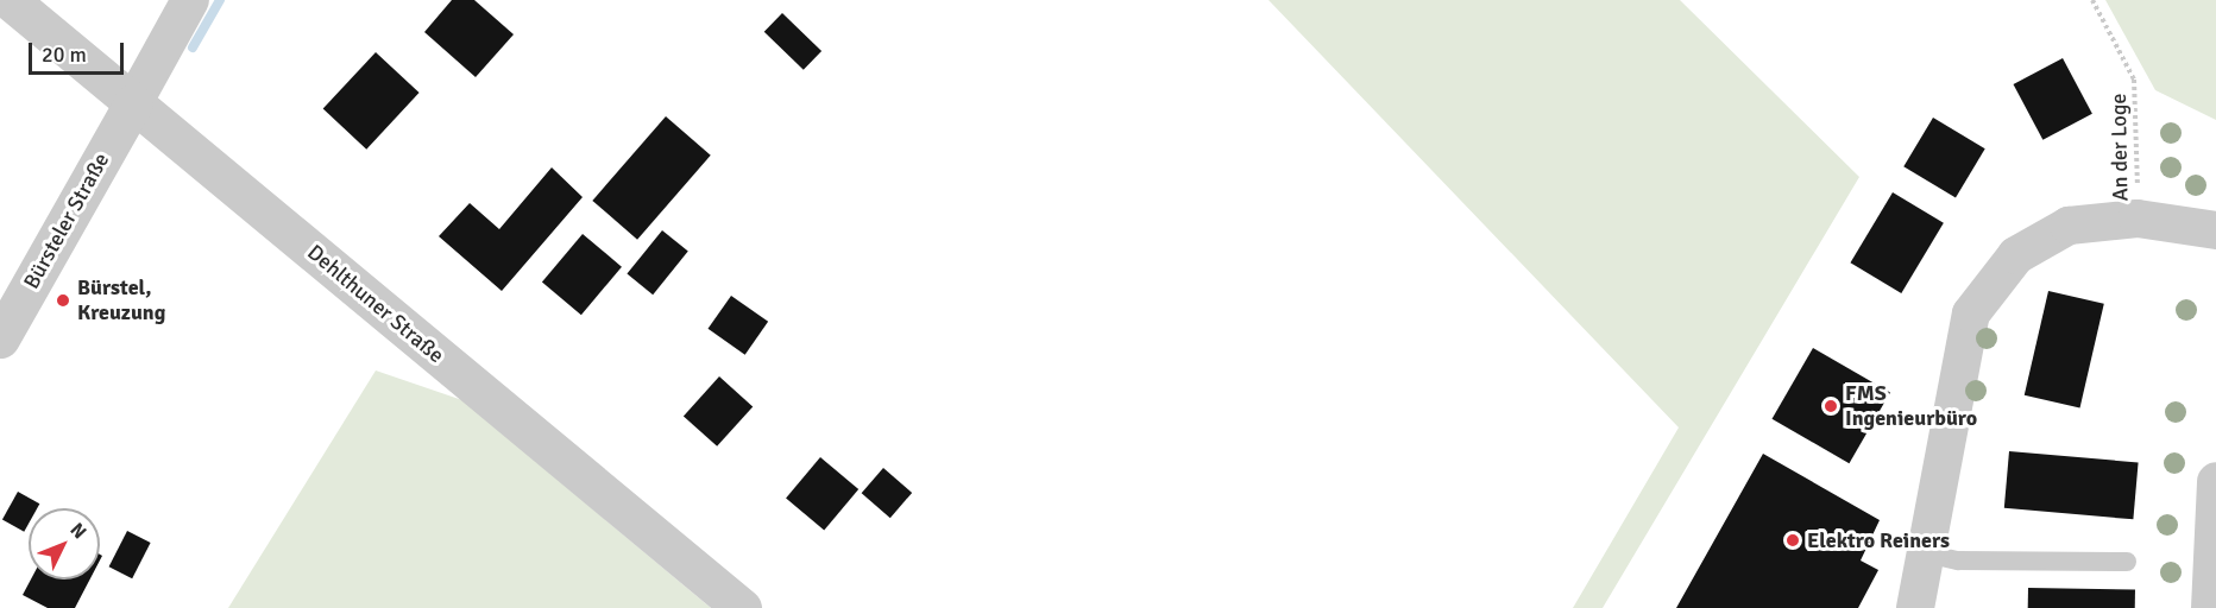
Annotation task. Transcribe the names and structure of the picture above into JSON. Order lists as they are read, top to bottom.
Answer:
{
  "streets": {
    "street": ["Bürsteler Straße", "Dehlthuner Straße"],
    "path": ["An der Loge"]
  },
  "crossings": [
    ["Bürsteler Straße", "Dehlthuner Straße"]
  ],
  "places": ["Bürstel, Kreuzung", "FMS Ingenieurbüro", "Elektro Reiners"],
  "scale_bar": "20 m",
  "north": "top right"
}
